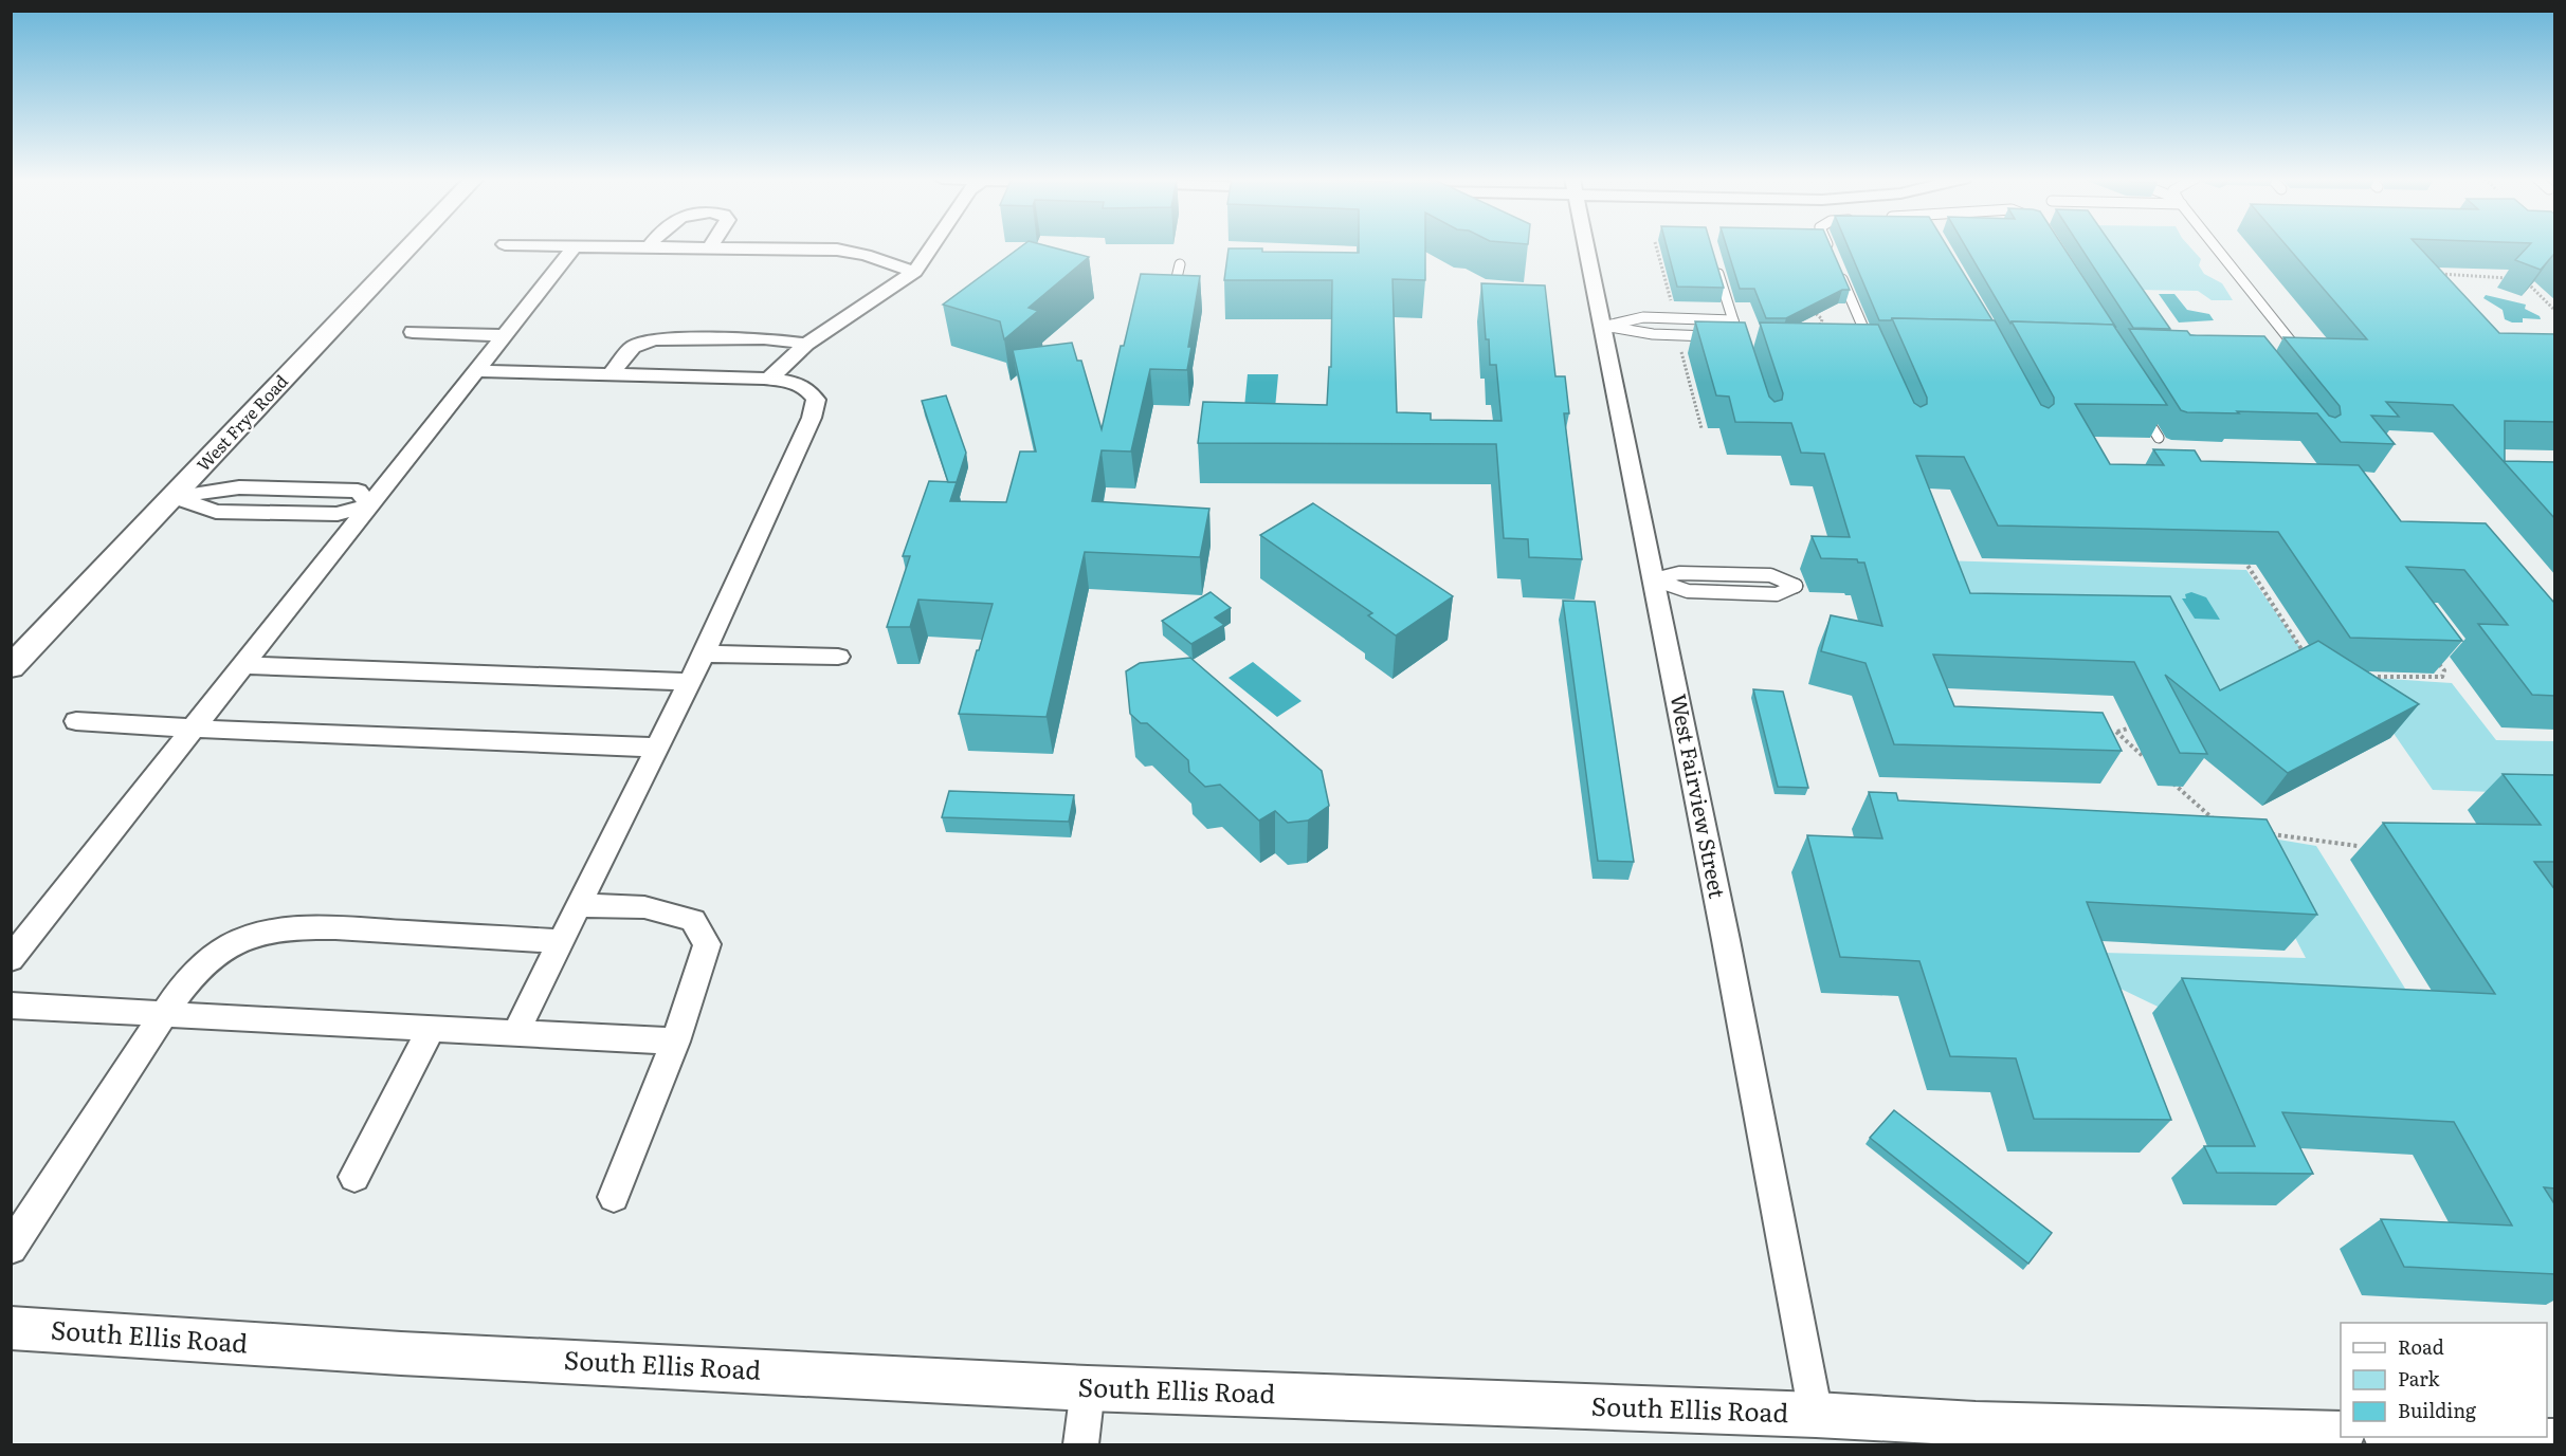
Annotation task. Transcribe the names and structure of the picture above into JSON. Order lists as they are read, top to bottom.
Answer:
{
  "streets": {
    "street": ["West Frye Road", "West Fairview Street", "South Ellis Road"]
  },
  "crossings": [
    ["West Fairview Street", "South Ellis Road"]
  ],
  "legend": ["Road", "Park", "Building"]
}
